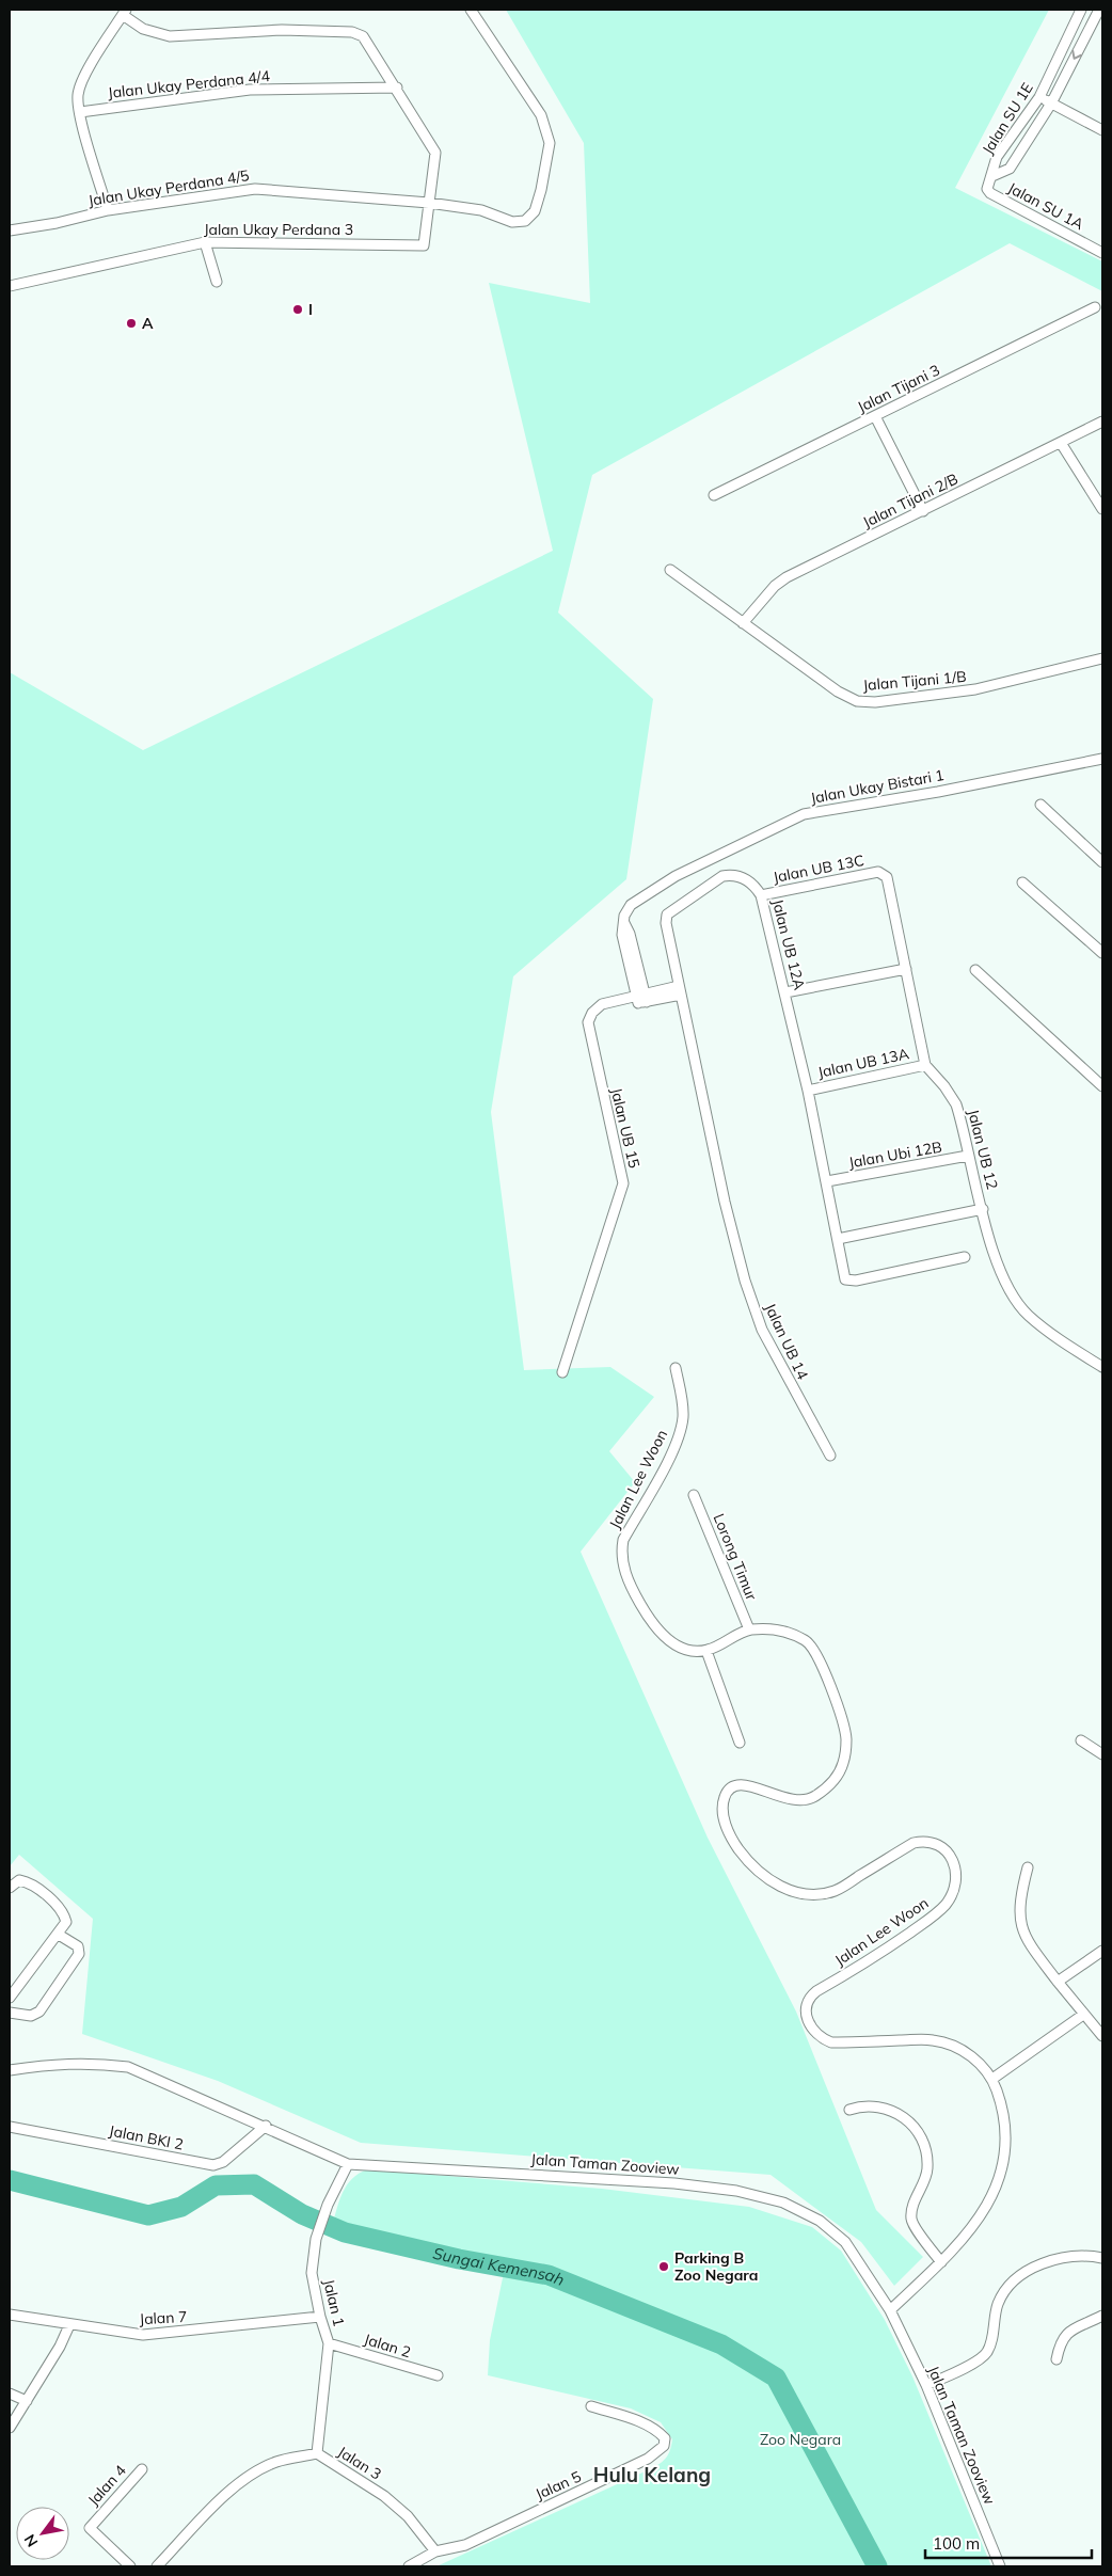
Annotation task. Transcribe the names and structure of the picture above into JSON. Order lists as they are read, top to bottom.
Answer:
{
  "streets": {
    "street": [
      "Jalan Ukay Perdana 4/4",
      "Jalan SU 1E",
      "Jalan Ukay Perdana 4/5",
      "Jalan SU 1A",
      "Jalan Ukay Perdana 3",
      "Jalan Tijani 3",
      "Jalan Tijani 2/B",
      "Jalan Tijani 1/B",
      "Jalan Ukay Bistari 1",
      "Jalan UB 13C",
      "Jalan UB 12A",
      "Jalan UB 13A",
      "Jalan UB 15",
      "Jalan UB 12",
      "Jalan Ubi 12B",
      "Jalan UB 14",
      "Jalan Lee Woon",
      "Lorong Timur",
      "Jalan BKI 2",
      "Jalan Taman Zooview",
      "Jalan 1",
      "Jalan 7",
      "Jalan 2",
      "Jalan 3",
      "Jalan 4",
      "Jalan 5"
    ]
  },
  "crossings": [
    ["Jalan SU 1E", "Jalan SU 1A"],
    ["Jalan Ukay Perdana 4/5", "Jalan Ukay Perdana 3"],
    ["Jalan Tijani 2/B", "Jalan Tijani 1/B"],
    ["Jalan Ukay Bistari 1", "Jalan UB 15"],
    ["Jalan UB 13C", "Jalan UB 12A"],
    ["Jalan UB 12A", "Jalan UB 13A"],
    ["Jalan UB 12A", "Jalan UB 15"],
    ["Jalan UB 12A", "Jalan Ubi 12B"],
    ["Jalan UB 12A", "Jalan UB 14"],
    ["Jalan UB 13A", "Jalan UB 12"],
    ["Jalan UB 12", "Jalan Ubi 12B"],
    ["Jalan Lee Woon", "Lorong Timur"],
    ["Jalan Lee Woon", "Jalan Taman Zooview"],
    ["Jalan BKI 2", "Jalan Taman Zooview"],
    ["Jalan Taman Zooview", "Jalan 1"],
    ["Jalan 1", "Jalan 7"],
    ["Jalan 1", "Jalan 2"],
    ["Jalan 1", "Jalan 3"],
    ["Jalan 3", "Jalan 5"]
  ],
  "districts": ["Hulu Kelang"],
  "water": ["Sungai Kemensah"],
  "parks": ["Zoo Negara"],
  "places": ["I", "A", "Parking B Zoo Negara"],
  "scale_bar": "100 m",
  "north": "bottom left"
}
